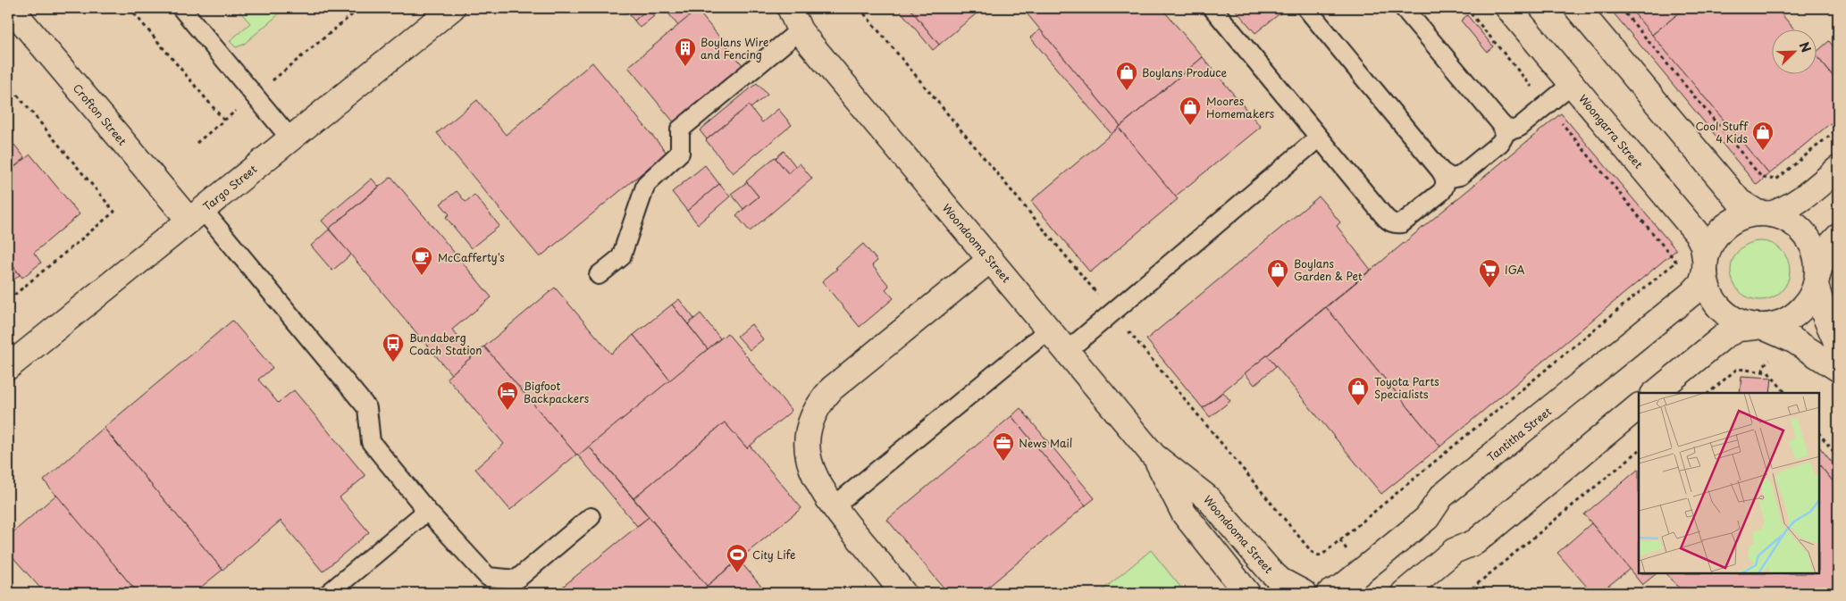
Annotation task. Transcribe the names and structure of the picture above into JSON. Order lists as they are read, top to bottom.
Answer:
{
  "streets": {
    "street": [
      "Crofton Street",
      "Woongarra Street",
      "Targo Street",
      "Woondooma Street",
      "Tantitha Street"
    ]
  },
  "crossings": [
    ["Crofton Street", "Targo Street"],
    ["Woongarra Street", "Tantitha Street"]
  ],
  "places": {
    "building": ["Boylans Wire and Fencing"],
    "shop": [
      "Boylans Produce",
      "Moores Homemakers",
      "Cool Stuff 4 Kids",
      "Boylans Garden & Pet",
      "Toyota Parts Specialists"
    ],
    "cafe": ["McCafferty's"],
    "supermarket": ["IGA"],
    "bus stop": ["Bundaberg Coach Station"],
    "hotel": ["Bigfoot Backpackers"],
    "office": ["News Mail"],
    "sports": ["City Life"]
  },
  "north": "top right"
}
